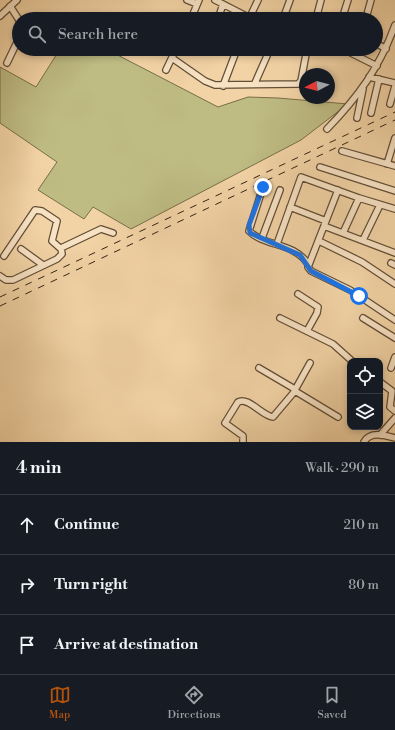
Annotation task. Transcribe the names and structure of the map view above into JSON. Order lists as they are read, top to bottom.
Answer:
{
  "north": "left",
  "page": {
    "search": "Search here",
    "heading": ["4 min", "Walk · 290 m"],
    "list": [
      ["Continue", "210 m"],
      ["Turn right", "80 m"],
      "Arrive at destination"
    ],
    "nav": ["Map", "Directions", "Saved"]
  }
}
